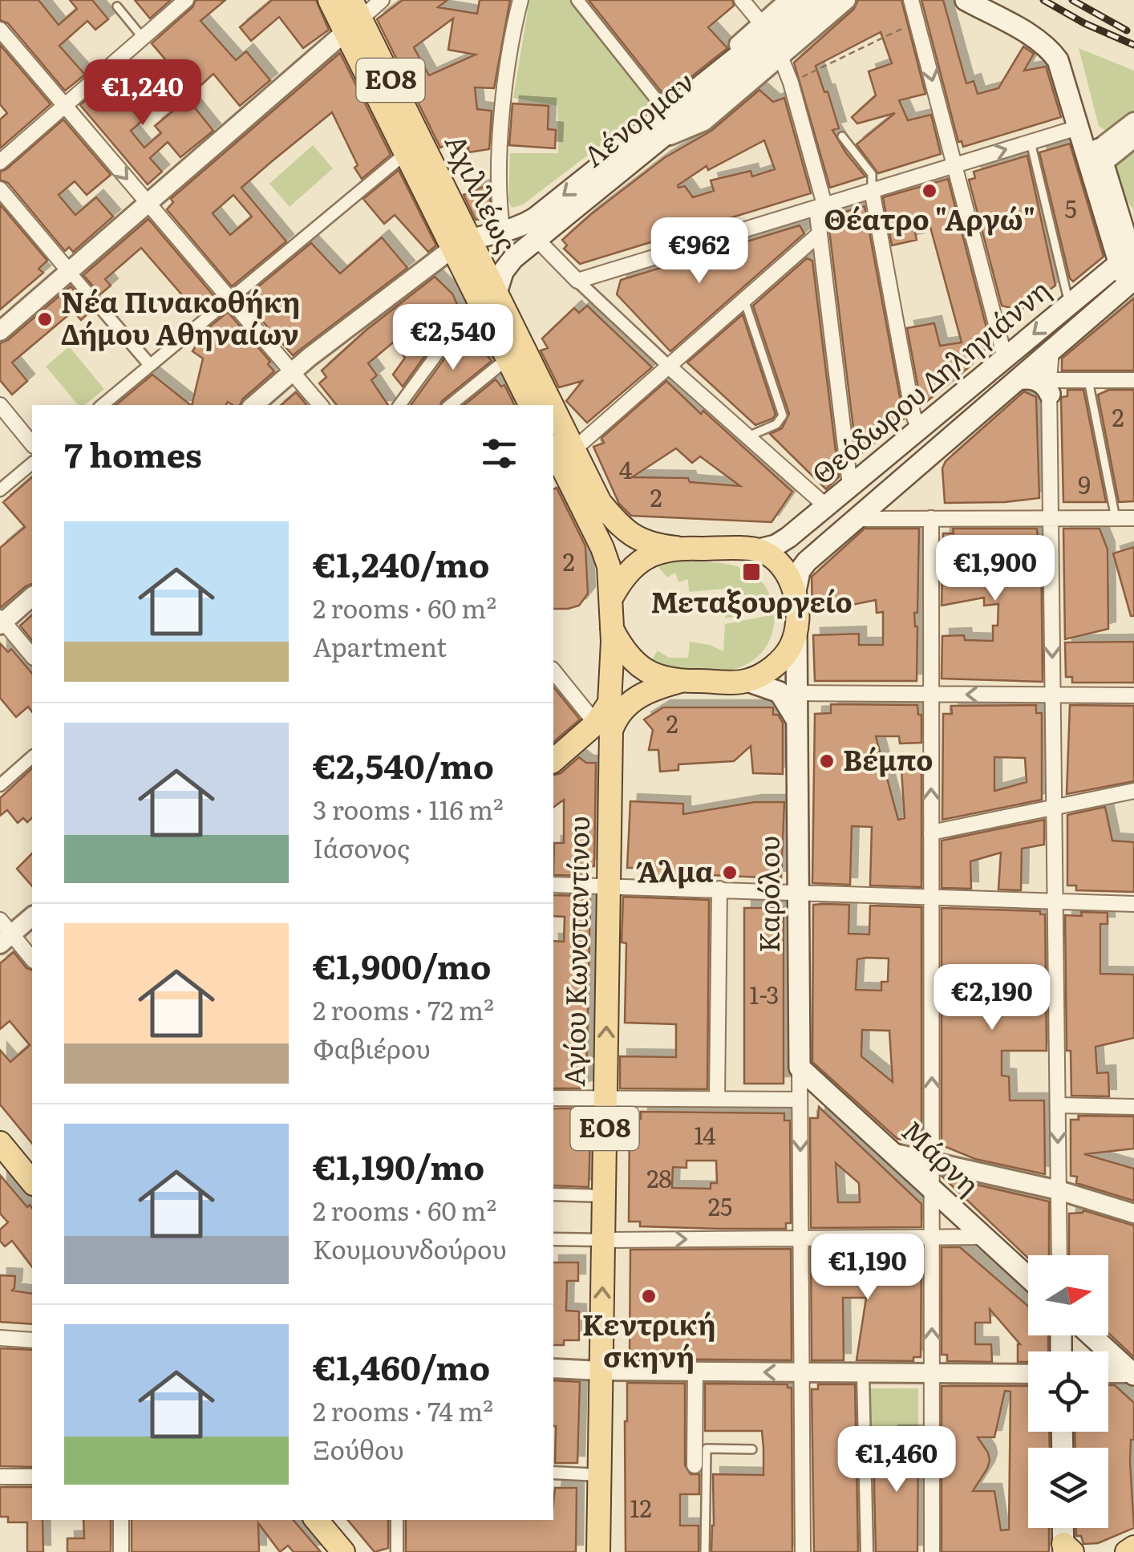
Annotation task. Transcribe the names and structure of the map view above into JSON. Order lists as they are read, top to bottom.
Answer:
{
  "streets": {
    "main road": [
      "ΕΟ8",
      "Λένορμαν",
      "Αχιλλέως",
      "Θεόδωρου Δηληγιάννη",
      "Καρόλου",
      "Αγίου Κωνσταντίνου",
      "Μάρνη"
    ]
  },
  "crossings": [
    ["ΕΟ8", "Αχιλλέως"],
    ["ΕΟ8", "Θεόδωρου Δηληγιάννη"],
    ["ΕΟ8", "Καρόλου"],
    ["ΕΟ8", "Αγίου Κωνσταντίνου"],
    ["Λένορμαν", "Αχιλλέως"],
    ["Αχιλλέως", "Θεόδωρου Δηληγιάννη"],
    ["Αχιλλέως", "Καρόλου"],
    ["Αχιλλέως", "Αγίου Κωνσταντίνου"],
    ["Θεόδωρου Δηληγιάννη", "Καρόλου"],
    ["Θεόδωρου Δηληγιάννη", "Αγίου Κωνσταντίνου"],
    ["Καρόλου", "Αγίου Κωνσταντίνου"],
    ["Καρόλου", "Μάρνη"]
  ],
  "one_way": ["Αγίου Κωνσταντίνου"],
  "places": {
    "other": [
      "Θέατρο \"Αργώ\"",
      "Νέα Πινακοθήκη Δήμου Αθηναίων",
      "Βέμπο",
      "Άλμα",
      "Κεντρική σκηνή"
    ],
    "transit": ["Μεταξουργείο"]
  },
  "house_numbers": [
    "5",
    "2",
    "4",
    "9",
    "2",
    "2",
    "2",
    "1-3",
    "14",
    "28",
    "25",
    "12"
  ],
  "north": "right",
  "page": {
    "price": [
      "€1,240",
      "€962",
      "€2,540",
      "€1,900",
      "€2,190",
      "€1,190",
      "€1,460"
    ],
    "heading": "7 homes",
    "list": [
      {
        "name": "€1,240/mo",
        "note": "2 rooms · 60 m² · Apartment"
      },
      {
        "name": "€2,540/mo",
        "note": "3 rooms · 116 m² · Ιάσονος"
      },
      {
        "name": "€1,900/mo",
        "note": "2 rooms · 72 m² · Φαβιέρου"
      },
      {
        "name": "€1,190/mo",
        "note": "2 rooms · 60 m² · Κουμουνδούρου"
      },
      {
        "name": "€1,460/mo",
        "note": "2 rooms · 74 m² · Ξούθου"
      }
    ]
  }
}
